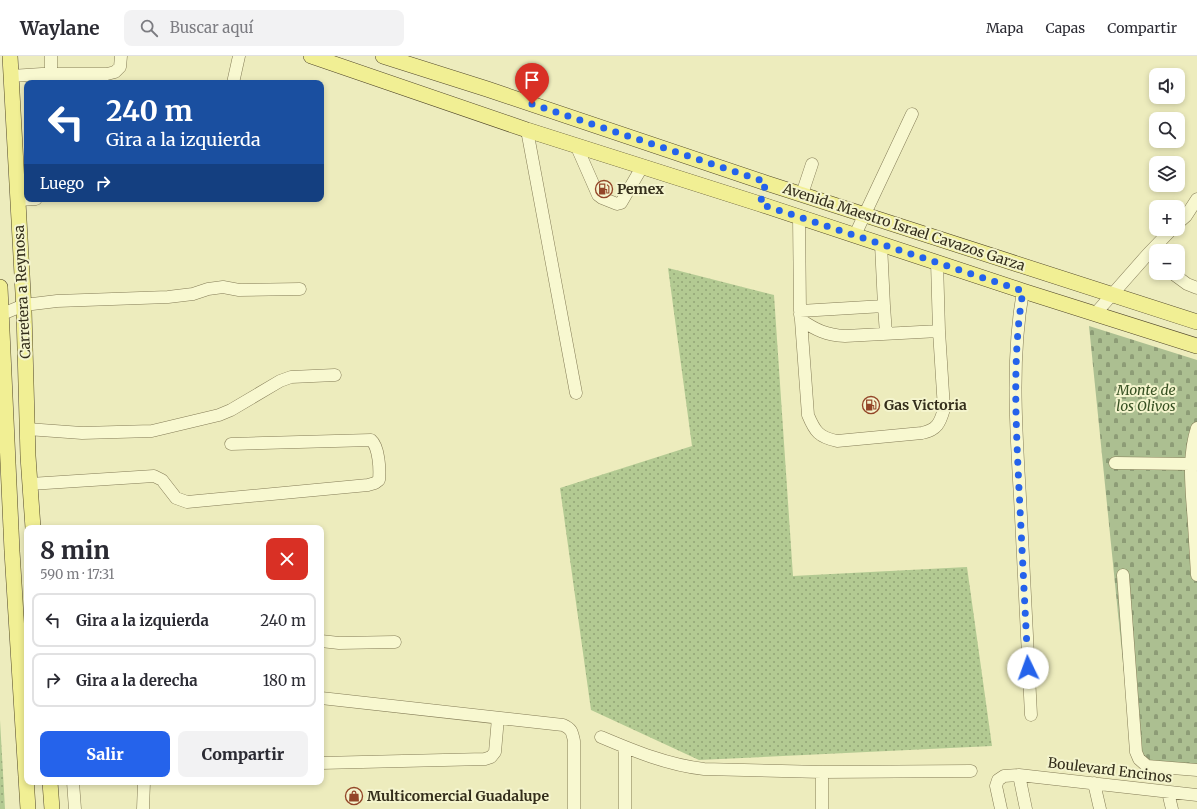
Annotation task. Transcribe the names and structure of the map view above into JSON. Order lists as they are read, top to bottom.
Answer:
{
  "streets": {
    "main road": ["Avenida Maestro Israel Cavazos Garza", "Carretera a Reynosa"],
    "street": ["Boulevard Encinos"]
  },
  "parks": ["Monte de los Olivos"],
  "places": {
    "fuel station": ["Pemex", "Gas Victoria"],
    "shop": ["Multicomercial Guadalupe"]
  },
  "page": {
    "header": "Waylane",
    "search": "Buscar aquí",
    "nav": ["Mapa", "Capas", "Compartir"],
    "map_buttons": ["+", "−"],
    "turn": ["240 m", "Gira a la izquierda"],
    "then": "Luego",
    "heading": ["8 min", "590 m · 17:31"],
    "list": [
      {
        "name": "Gira a la izquierda",
        "value": "240 m"
      },
      {
        "name": "Gira a la derecha",
        "value": "180 m"
      }
    ],
    "buttons": ["Salir", "Compartir"]
  }
}
